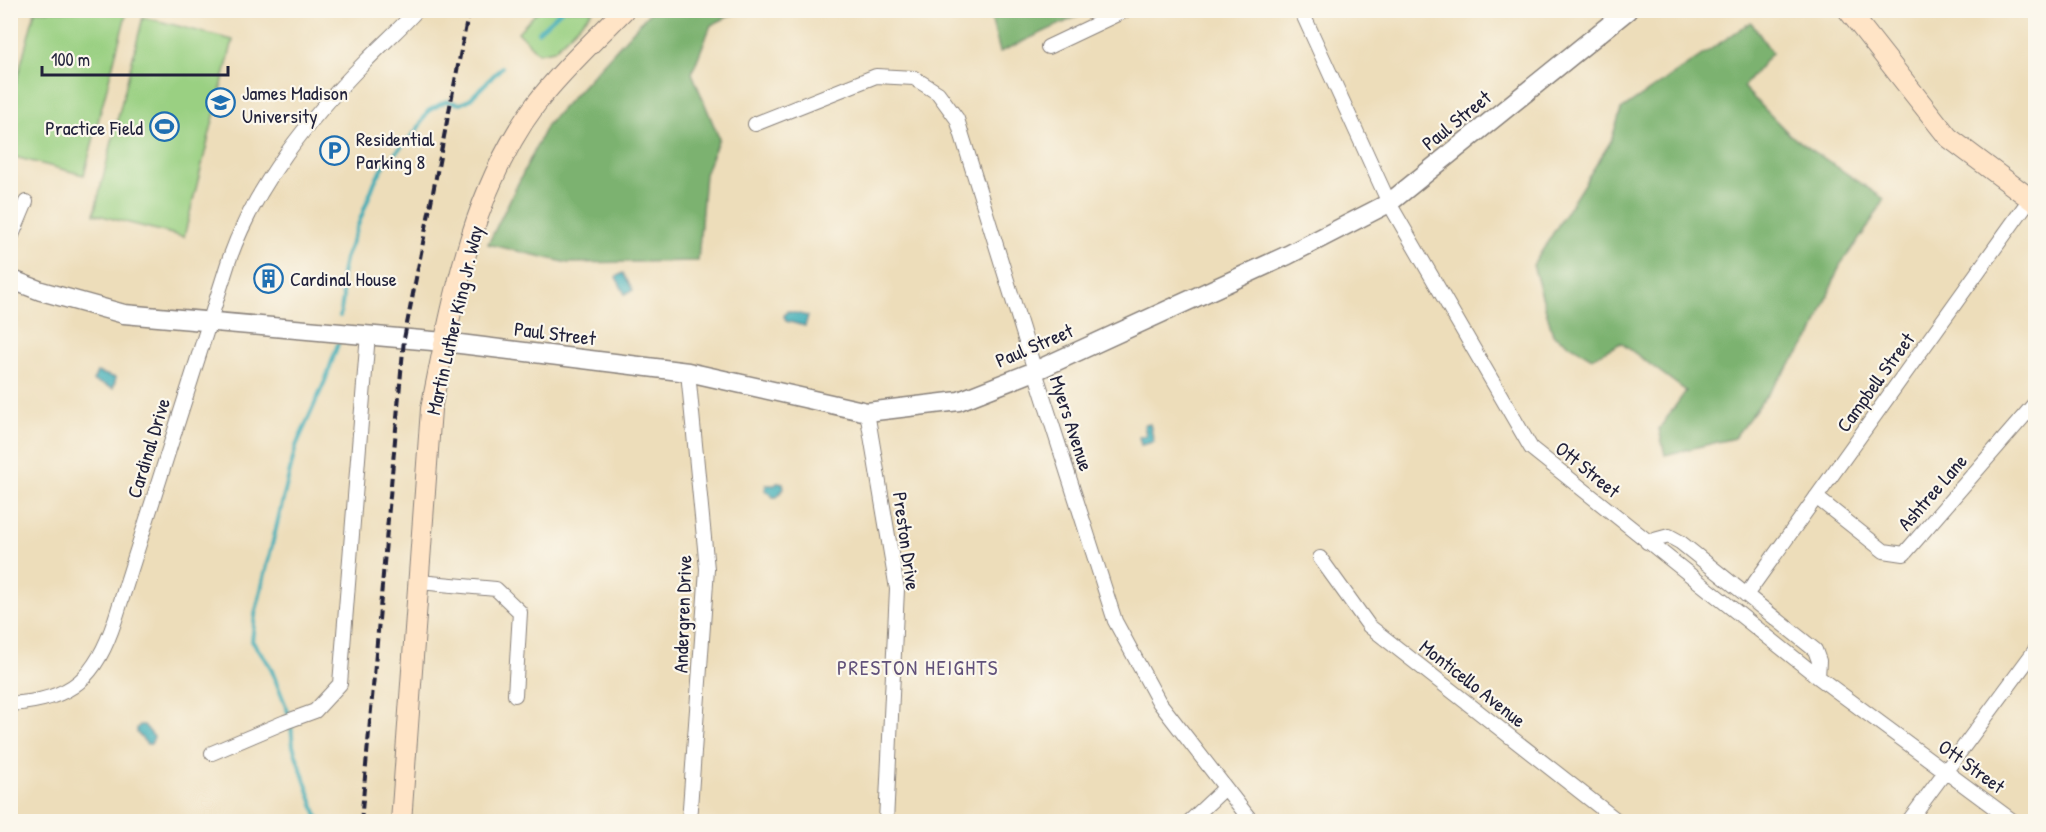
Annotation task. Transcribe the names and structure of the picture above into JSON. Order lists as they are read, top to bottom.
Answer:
{
  "streets": {
    "main road": ["Martin Luther King Jr. Way"],
    "street": [
      "Paul Street",
      "Campbell Street",
      "Myers Avenue",
      "Cardinal Drive",
      "Ott Street",
      "Ashtree Lane",
      "Preston Drive",
      "Andergren Drive",
      "Monticello Avenue"
    ]
  },
  "crossings": [
    ["Paul Street", "Martin Luther King Jr. Way"],
    ["Paul Street", "Myers Avenue"],
    ["Paul Street", "Cardinal Drive"],
    ["Paul Street", "Ott Street"],
    ["Paul Street", "Preston Drive"],
    ["Paul Street", "Andergren Drive"],
    ["Campbell Street", "Ashtree Lane"]
  ],
  "districts": ["PRESTON HEIGHTS"],
  "places": {
    "school or university": ["James Madison University"],
    "sports": ["Practice Field"],
    "parking": ["Residential Parking 8"],
    "building": ["Cardinal House"]
  },
  "scale_bar": "100 m"
}
